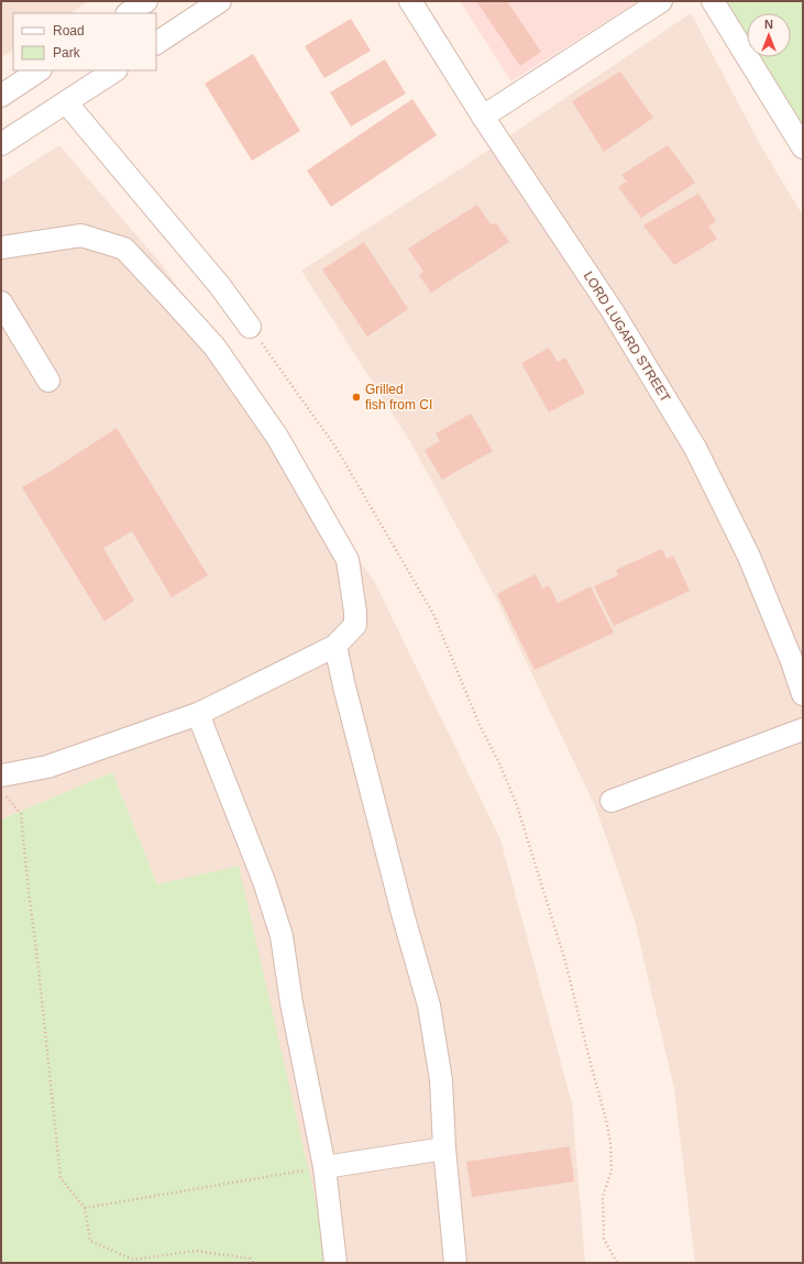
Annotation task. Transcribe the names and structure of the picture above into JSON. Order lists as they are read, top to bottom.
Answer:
{
  "streets": {
    "street": ["LORD LUGARD STREET"]
  },
  "places": ["Grilled fish from CI"],
  "legend": ["Road", "Park"],
  "north": "top"
}
